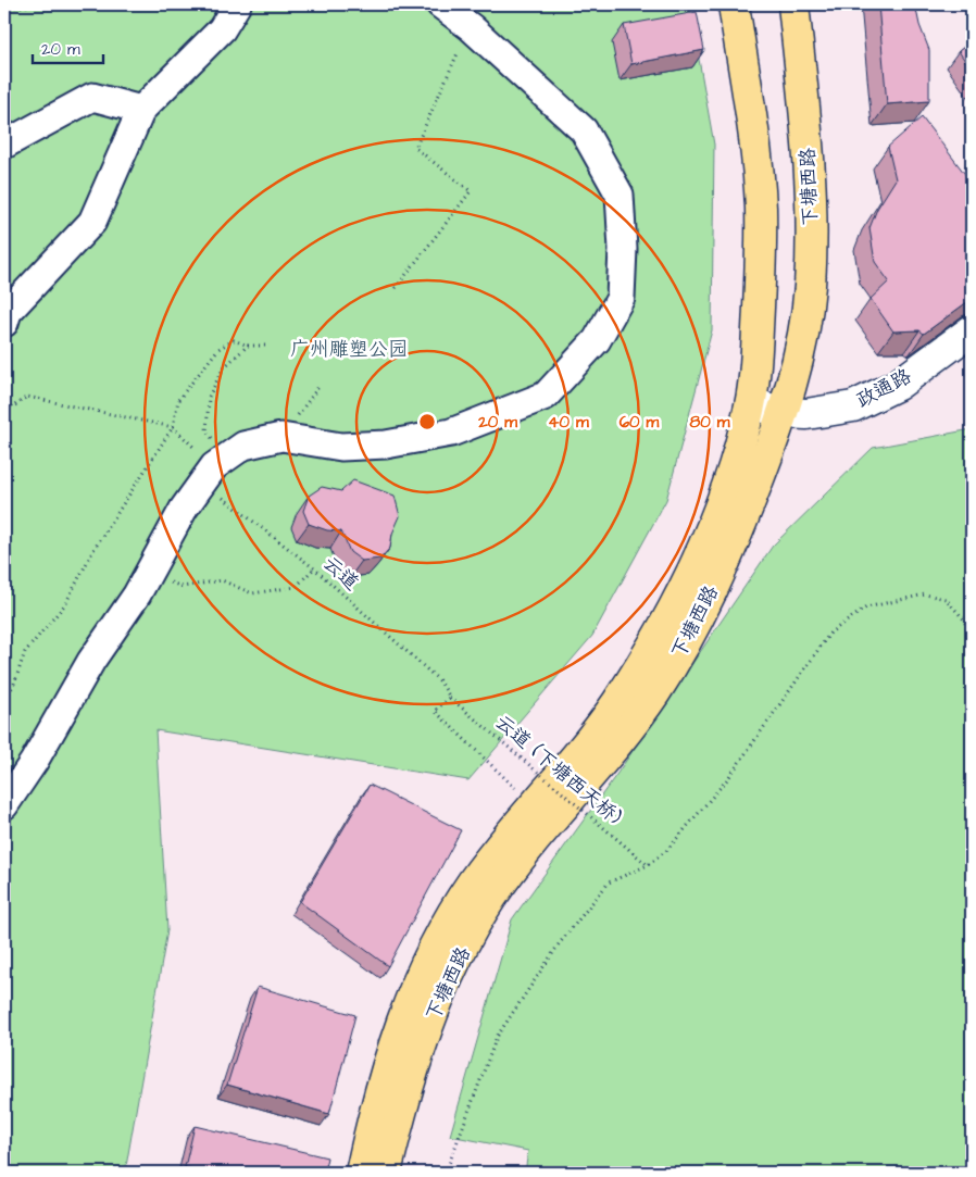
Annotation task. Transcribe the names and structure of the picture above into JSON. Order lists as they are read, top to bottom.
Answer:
{
  "streets": {
    "highway": ["下塘西路"],
    "street": ["政通路"],
    "path": ["云道", "云道 (下塘西天桥)"]
  },
  "crossings": [
    ["下塘西路", "政通路"],
    ["云道", "云道 (下塘西天桥)"]
  ],
  "parks": ["广州雕塑公园"],
  "scale_bar": "20 m",
  "rings": [
    "20 m",
    "40 m",
    "60 m",
    "80 m"
  ]
}
